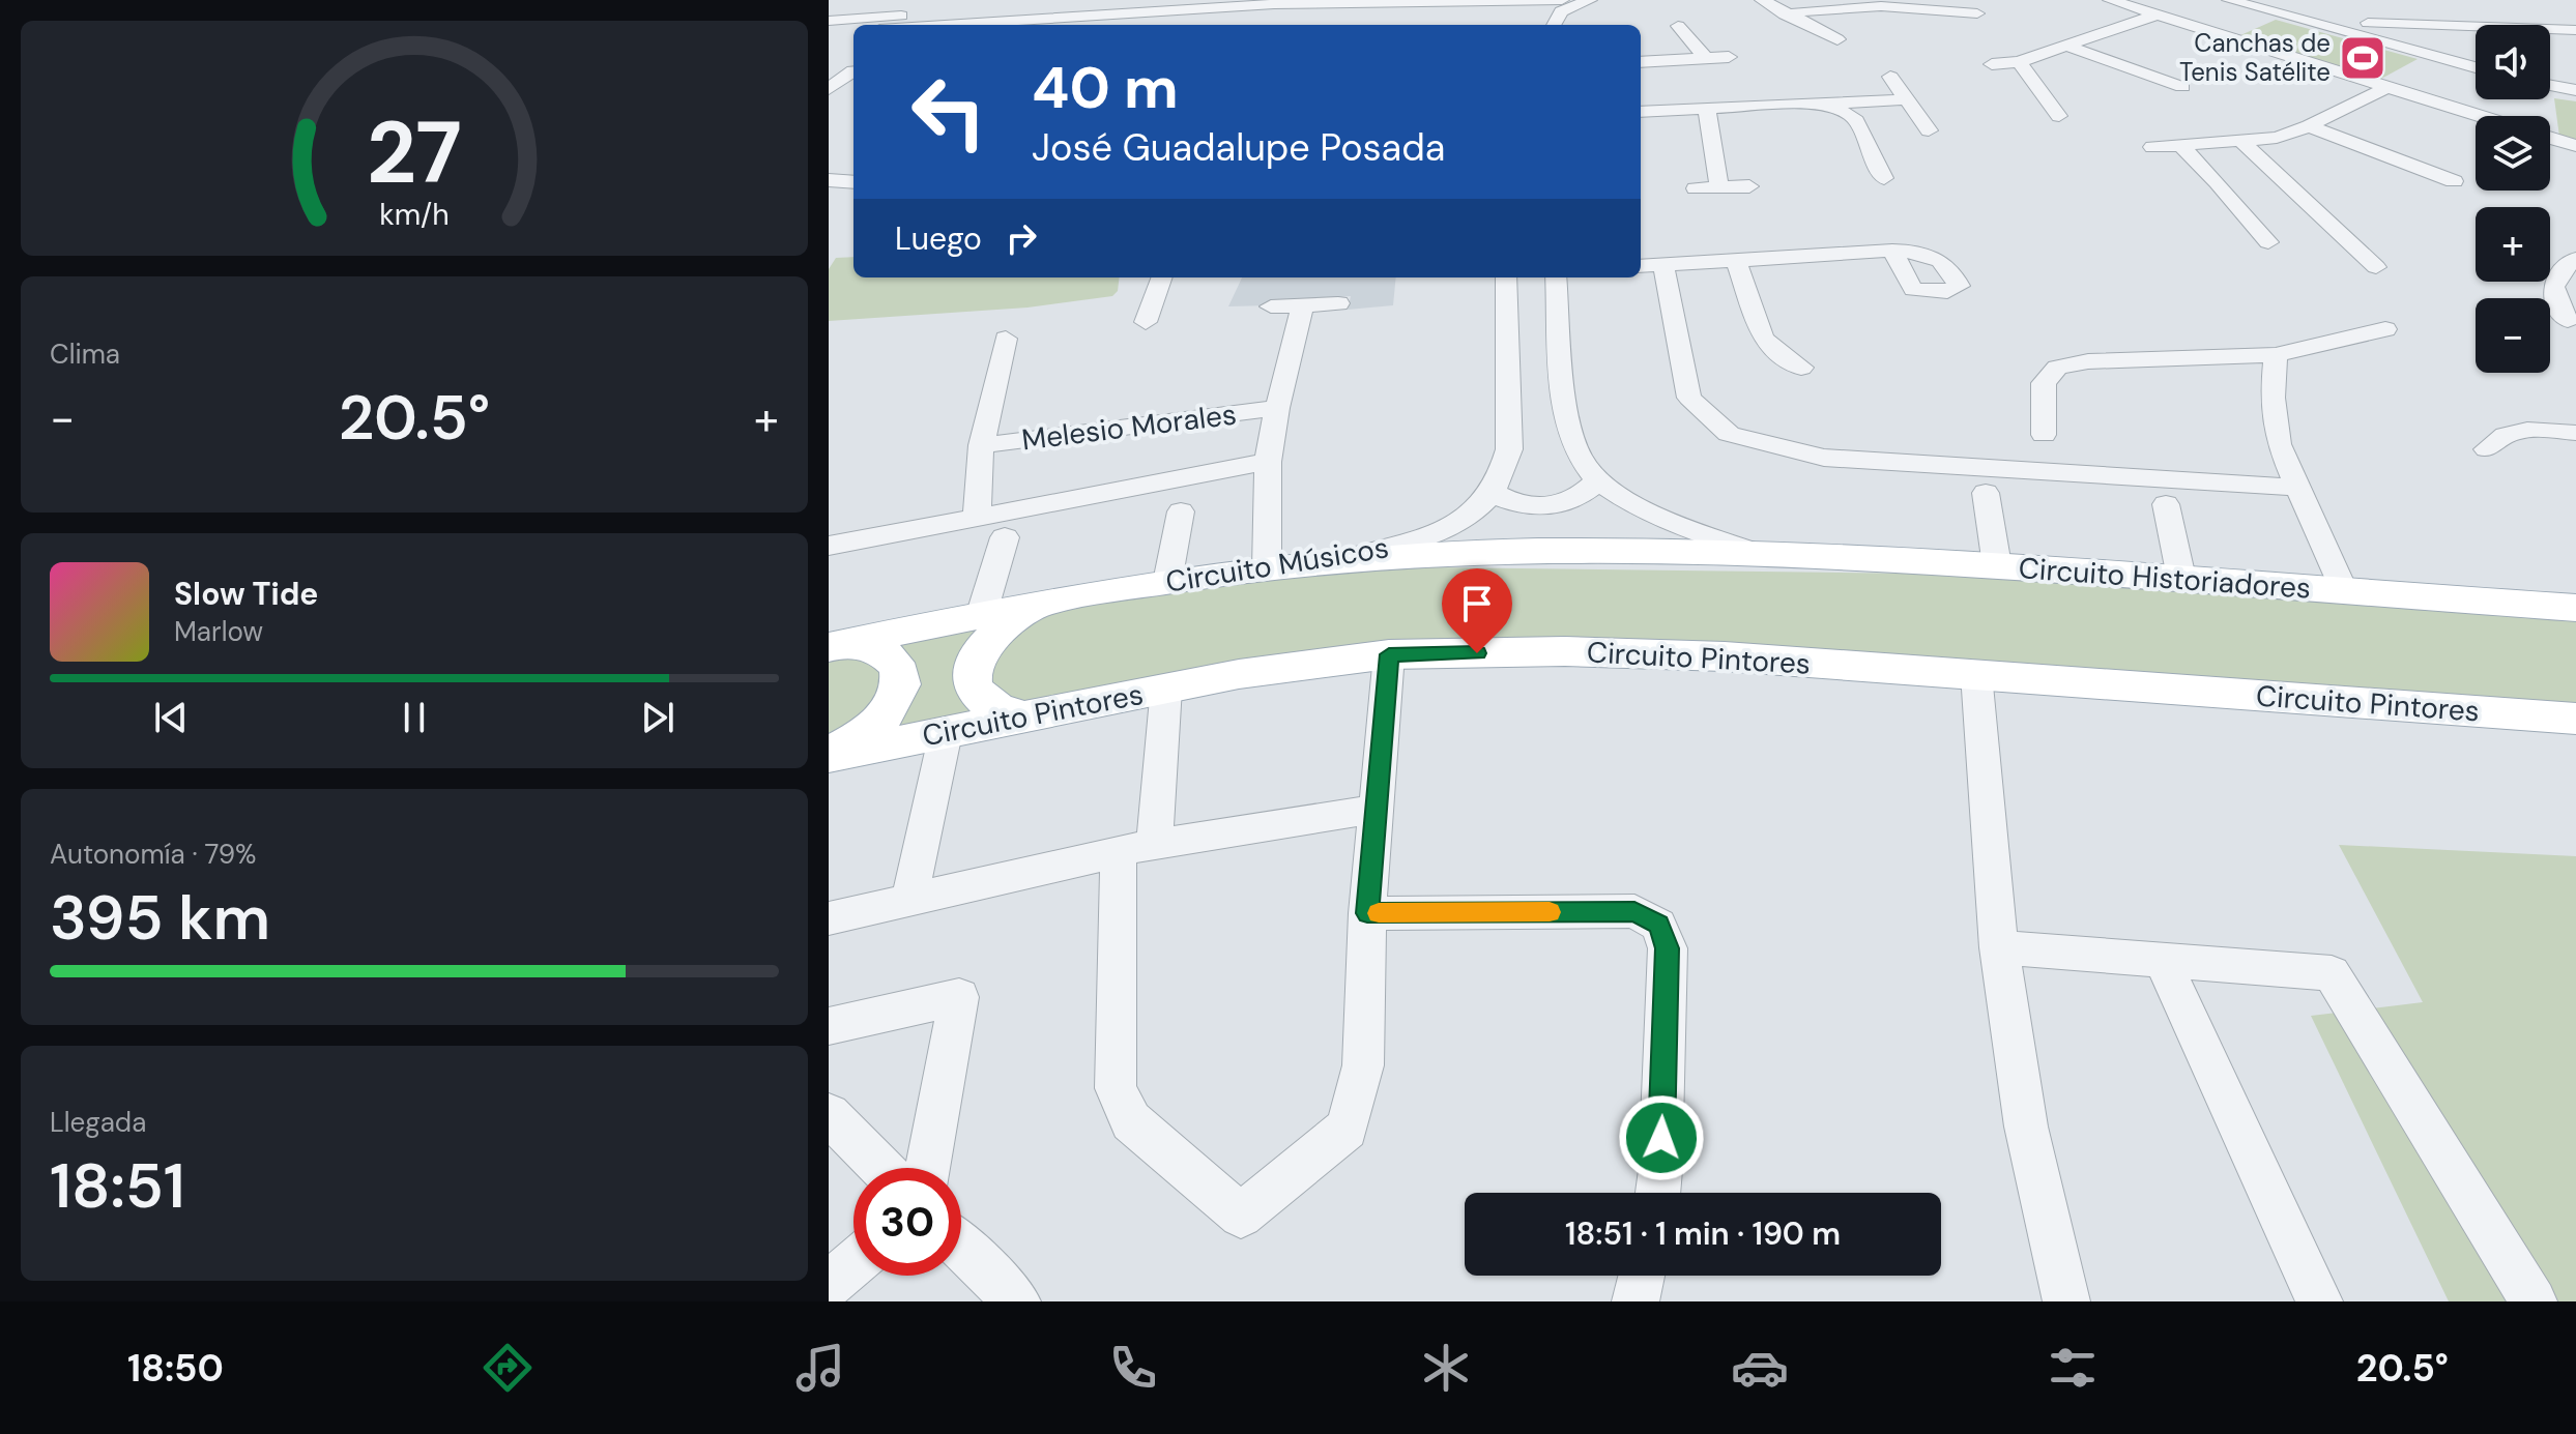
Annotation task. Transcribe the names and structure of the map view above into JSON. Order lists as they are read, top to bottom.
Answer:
{
  "streets": {
    "main road": ["Circuito Músicos", "Circuito Historiadores", "Circuito Pintores"],
    "street": ["Melesio Morales"]
  },
  "crossings": [
    ["Circuito Músicos", "Circuito Historiadores"]
  ],
  "places": {
    "sports": ["Canchas de Tenis Satélite"]
  },
  "page": {
    "map_buttons": ["+", "−"],
    "turn": ["40 m", "José Guadalupe Posada"],
    "then": "Luego",
    "tile": [
      "Clima",
      ["Autonomía · 79%", "395 km"],
      ["Llegada", "18:51"]
    ],
    "heat": ["−", "20.5°", "+"],
    "song": ["Slow Tide", "Marlow"],
    "limit": "30",
    "trip": "18:51 · 1 min · 190 m",
    "tabs": ["18:50", "20.5°"],
    "gauge": ["27", "km/h"]
  }
}
